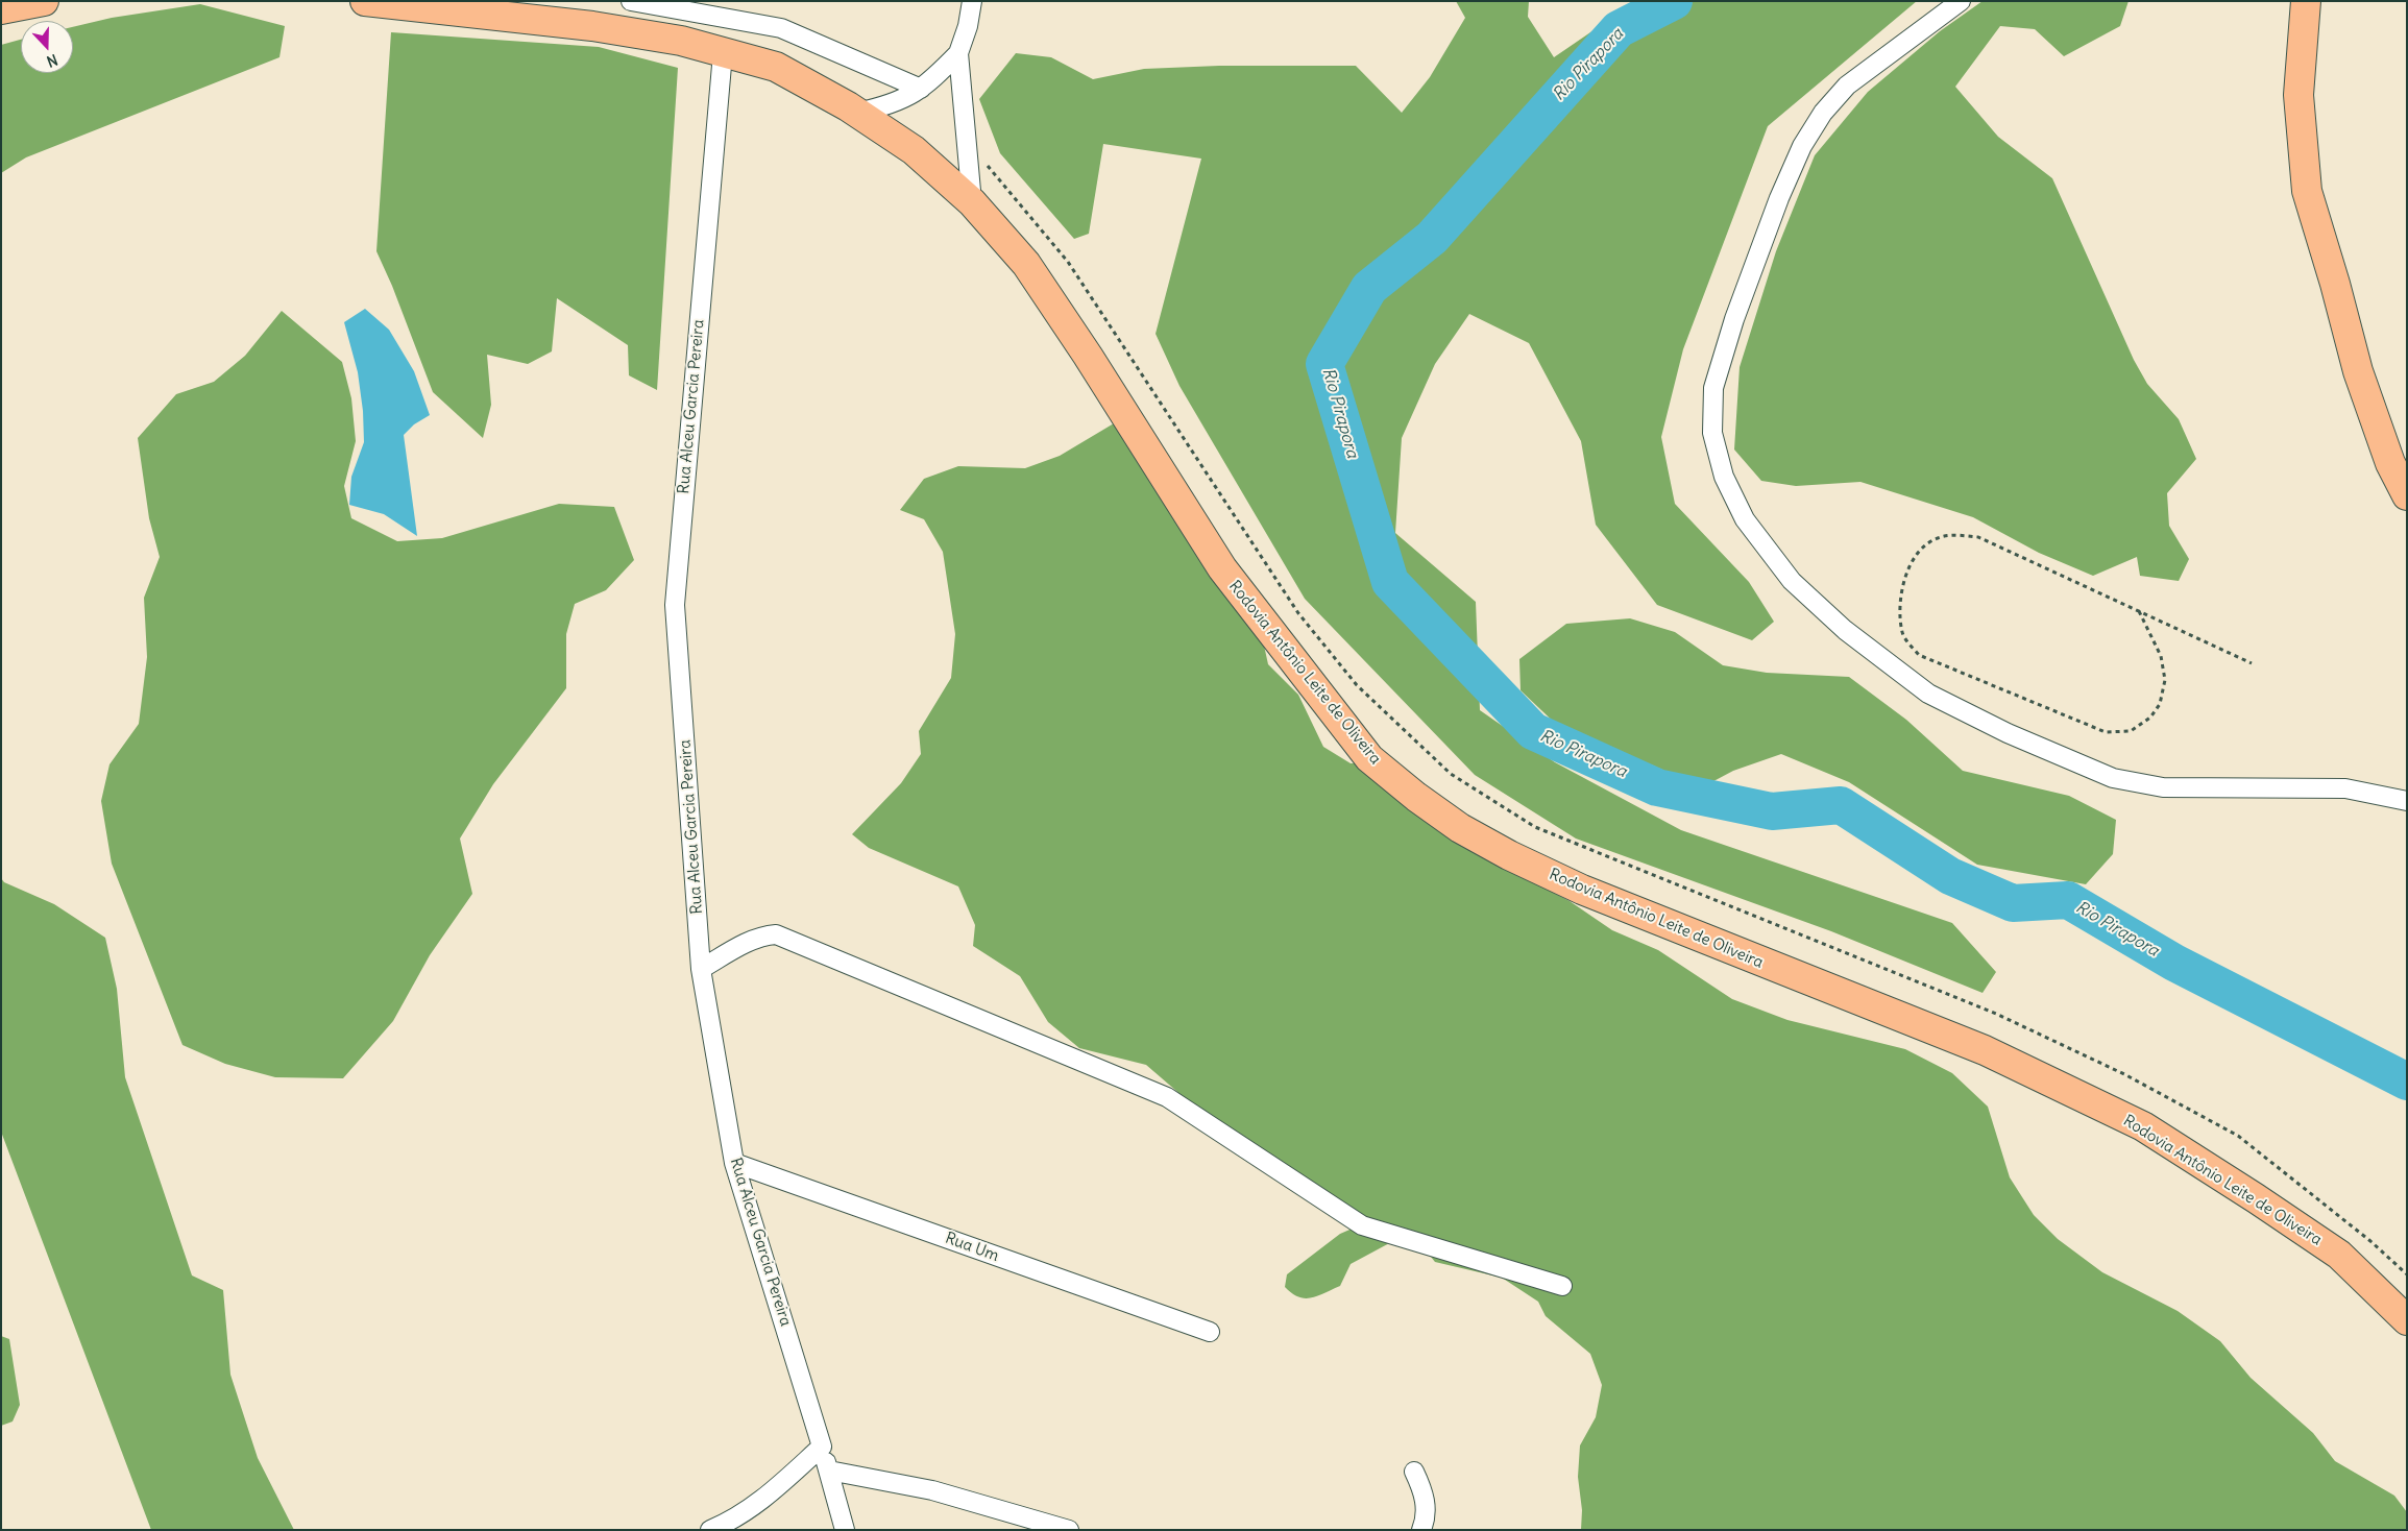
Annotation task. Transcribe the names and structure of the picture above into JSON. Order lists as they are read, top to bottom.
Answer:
{
  "streets": {
    "main road": ["Rodovia Antônio Leite de Oliveira"],
    "street": ["Rua Alceu Garcia Pereira", "Rua Um"]
  },
  "crossings": [
    ["Rua Alceu Garcia Pereira", "Rodovia Antônio Leite de Oliveira"],
    ["Rua Alceu Garcia Pereira", "Rua Um"]
  ],
  "water": ["Rio Pirapora"],
  "north": "bottom"
}
